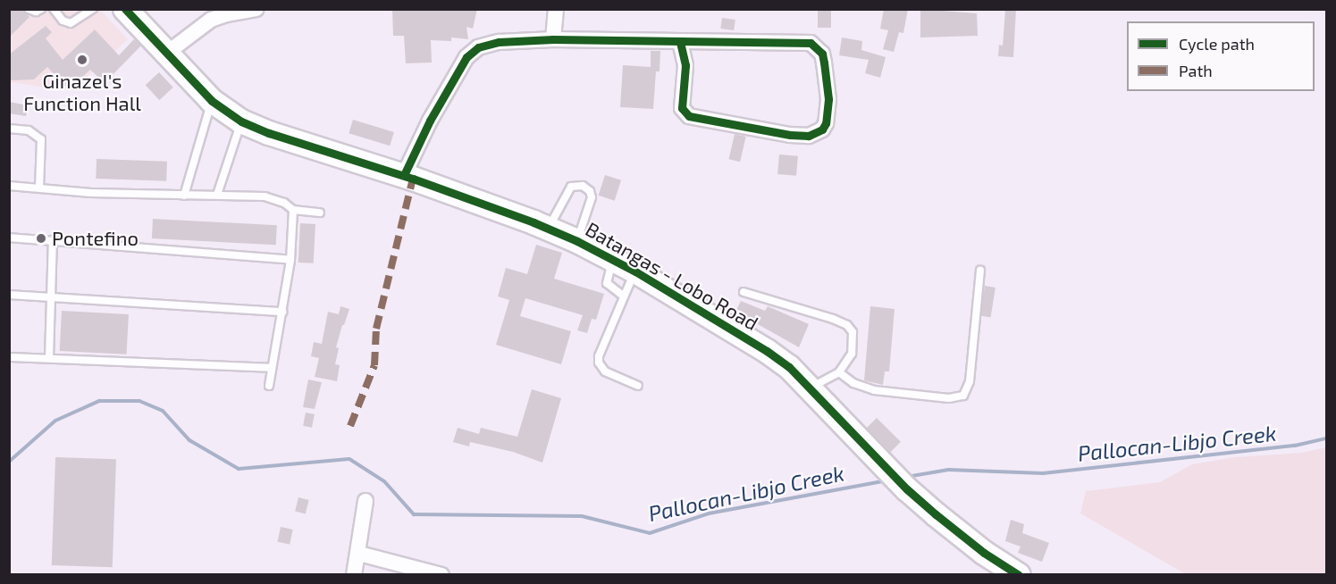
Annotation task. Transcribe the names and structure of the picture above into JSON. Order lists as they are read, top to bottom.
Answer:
{
  "streets": {
    "main road": ["Batangas - Lobo Road"]
  },
  "water": ["Pallocan-Libjo Creek"],
  "places": ["Ginazel's Function Hall", "Pontefino"],
  "legend": ["Cycle path", "Path"]
}
